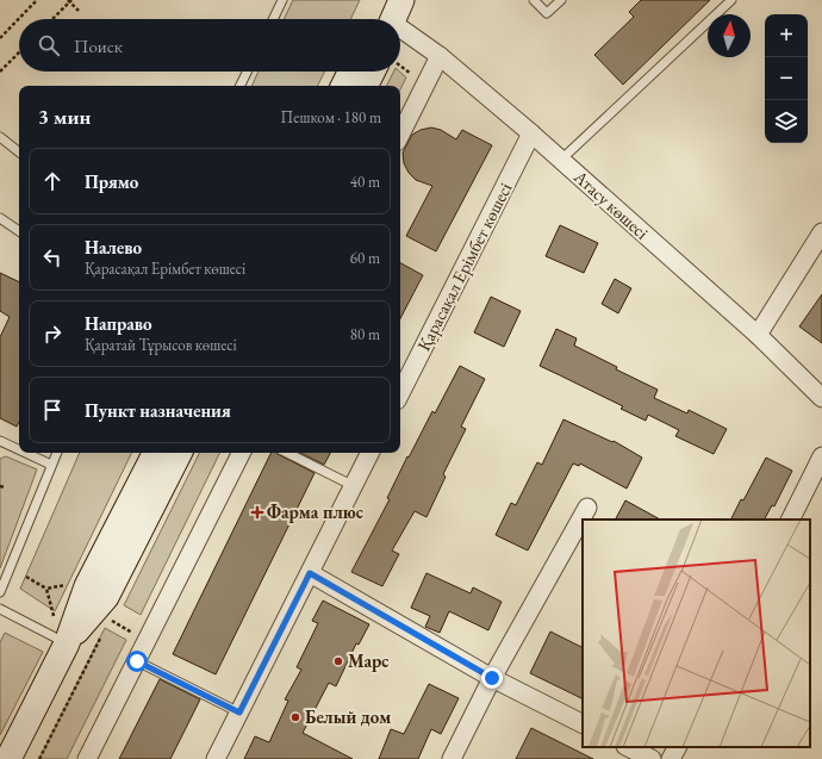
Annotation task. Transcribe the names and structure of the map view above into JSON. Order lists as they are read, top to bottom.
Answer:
{
  "streets": {
    "street": ["Атасу көшесі", "Қарасақал Ерімбет көшесі"]
  },
  "crossings": [
    ["Атасу көшесі", "Қарасақал Ерімбет көшесі"]
  ],
  "places": {
    "health": ["Фарма плюс"],
    "other": ["Марс", "Белый дом"]
  },
  "north": "top",
  "page": {
    "map_buttons": ["+", "−"],
    "search": "Поиск",
    "heading": ["3 мин", "Пешком · 180 m"],
    "list": [
      ["Прямо", "40 m"],
      ["Налево", "Қарасақал Ерімбет көшесі", "60 m"],
      ["Направо", "Қаратай Тұрысов көшесі", "80 m"],
      "Пункт назначения"
    ]
  }
}
